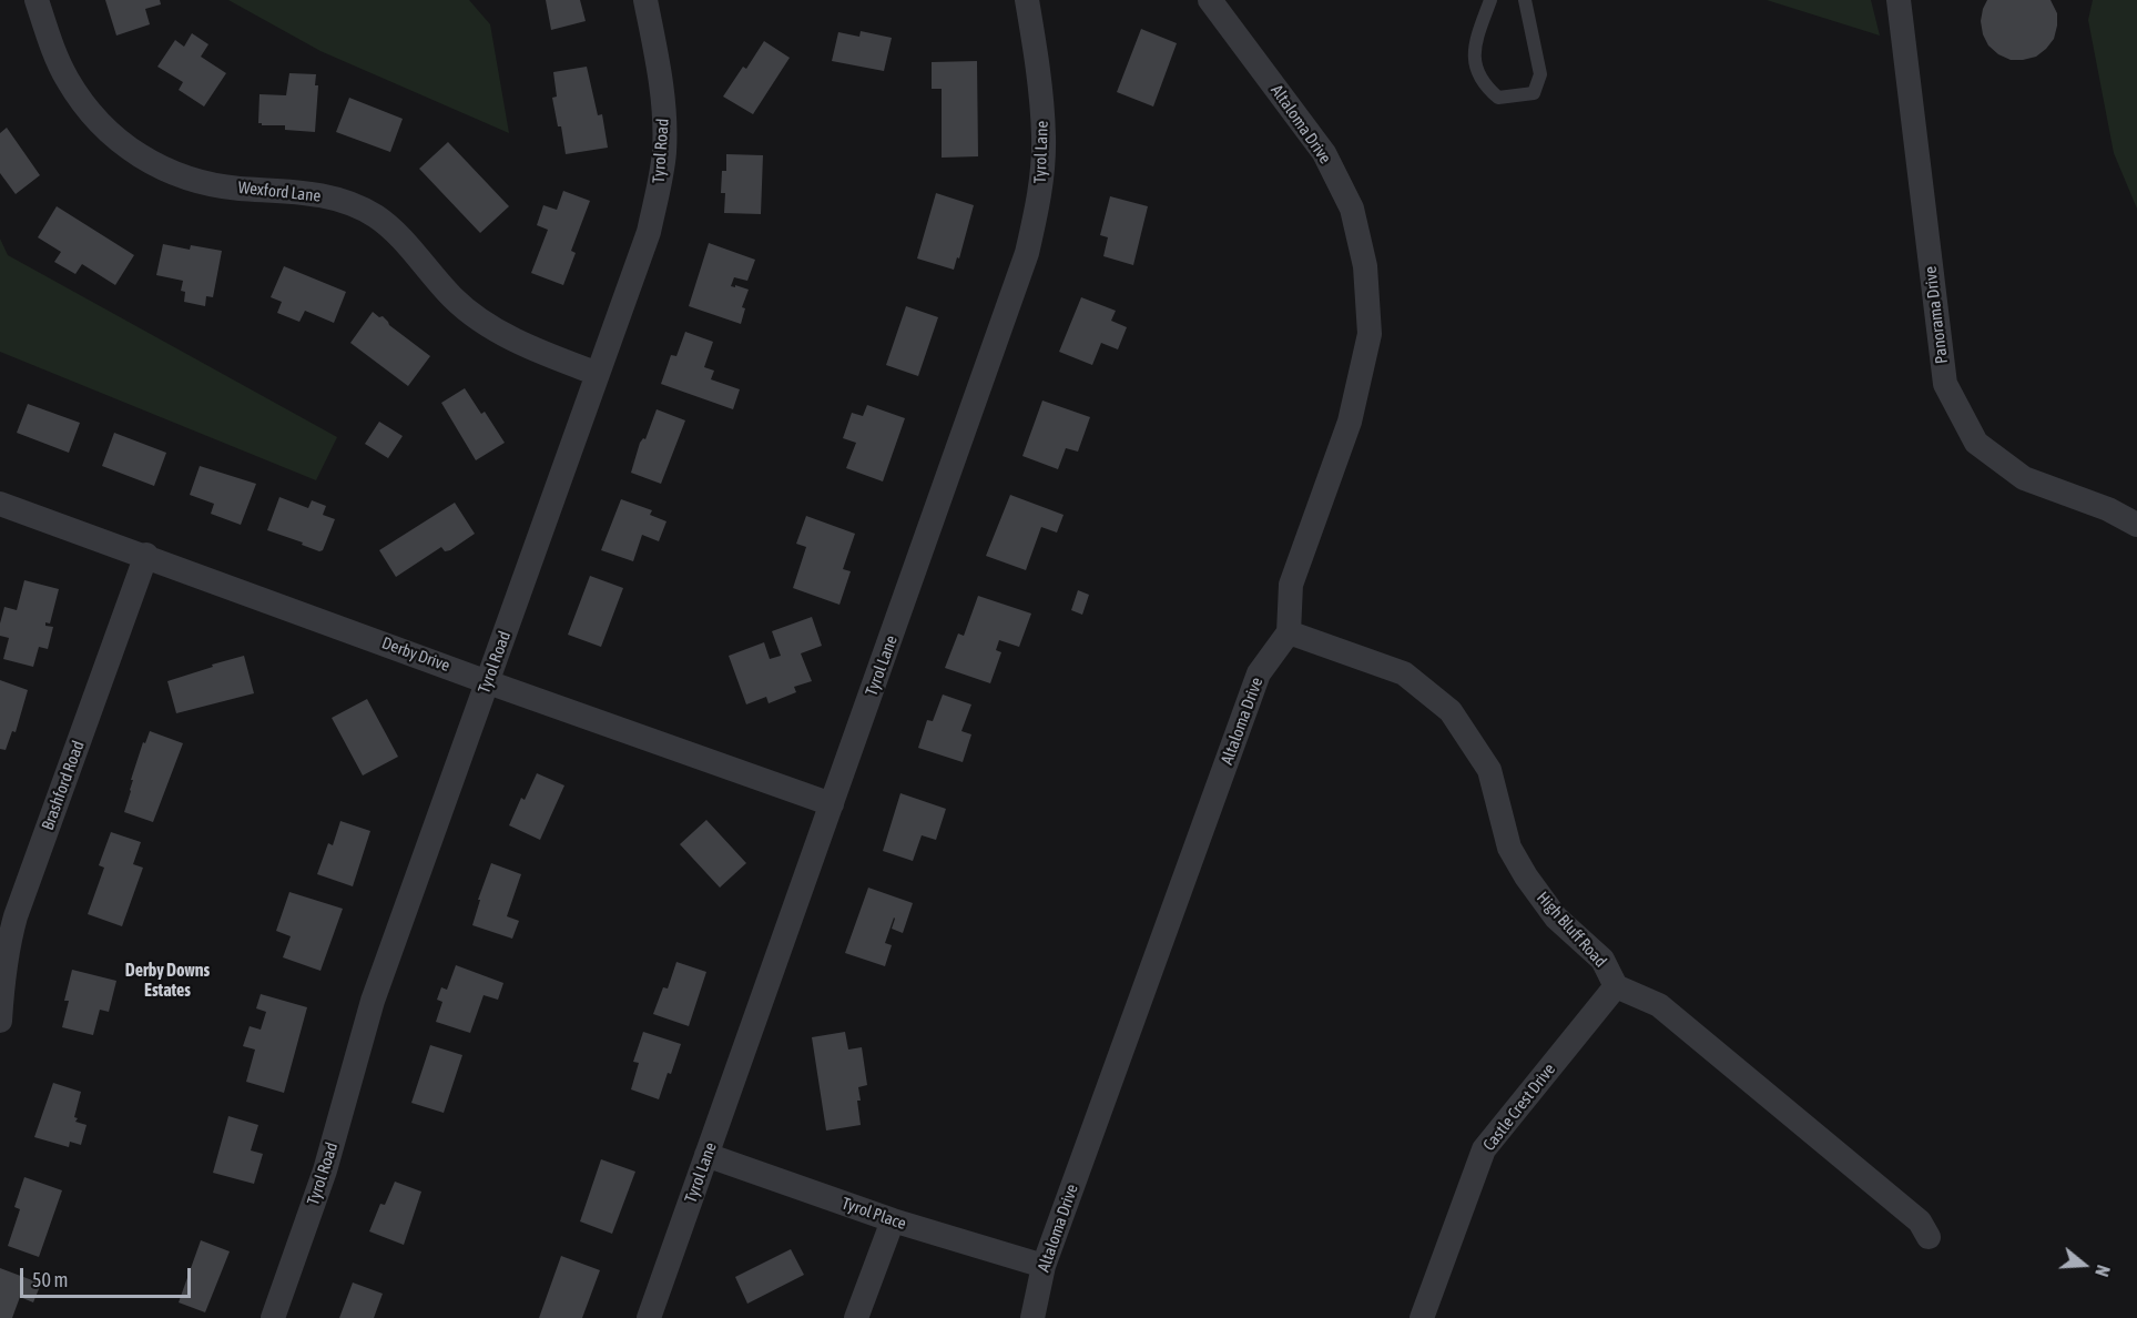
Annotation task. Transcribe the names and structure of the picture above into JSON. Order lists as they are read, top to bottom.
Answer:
{
  "streets": {
    "street": [
      "Altaloma Drive",
      "Tyrol Road",
      "Tyrol Lane",
      "Wexford Lane",
      "Panorama Drive",
      "Derby Drive",
      "Brashford Road",
      "High Bluff Road",
      "Castle Crest Drive",
      "Tyrol Place"
    ]
  },
  "crossings": [
    ["Altaloma Drive", "High Bluff Road"],
    ["Altaloma Drive", "Tyrol Place"],
    ["Tyrol Road", "Wexford Lane"],
    ["Tyrol Road", "Derby Drive"],
    ["Tyrol Lane", "Derby Drive"],
    ["Tyrol Lane", "Tyrol Place"],
    ["Derby Drive", "Brashford Road"],
    ["High Bluff Road", "Castle Crest Drive"]
  ],
  "districts": ["Derby Downs Estates"],
  "scale_bar": "50 m",
  "north": "right"
}
